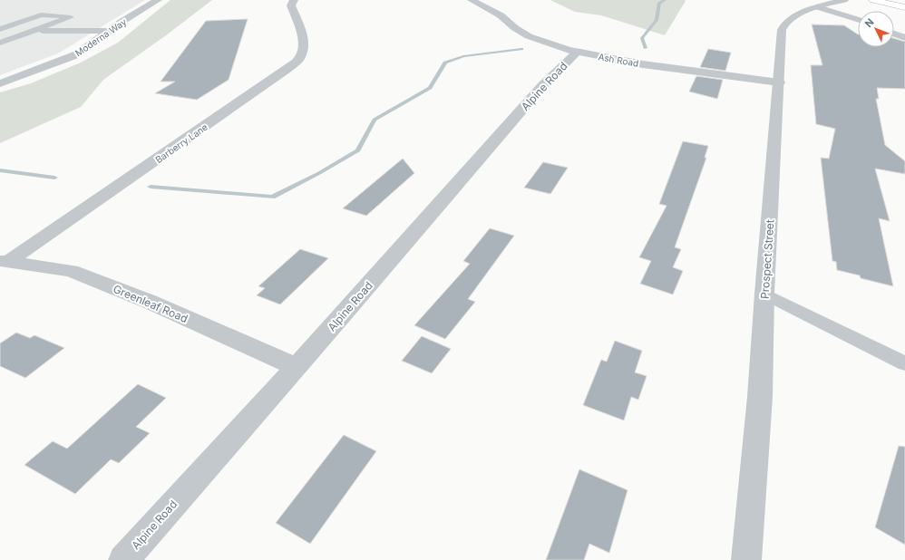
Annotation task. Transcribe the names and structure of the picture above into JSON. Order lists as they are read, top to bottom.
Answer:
{
  "streets": {
    "street": [
      "Moderna Way",
      "Ash Road",
      "Alpine Road",
      "Barberry Lane",
      "Prospect Street",
      "Greenleaf Road"
    ]
  },
  "crossings": [
    ["Ash Road", "Alpine Road"],
    ["Ash Road", "Prospect Street"],
    ["Alpine Road", "Greenleaf Road"],
    ["Barberry Lane", "Greenleaf Road"]
  ],
  "north": "top left"
}
